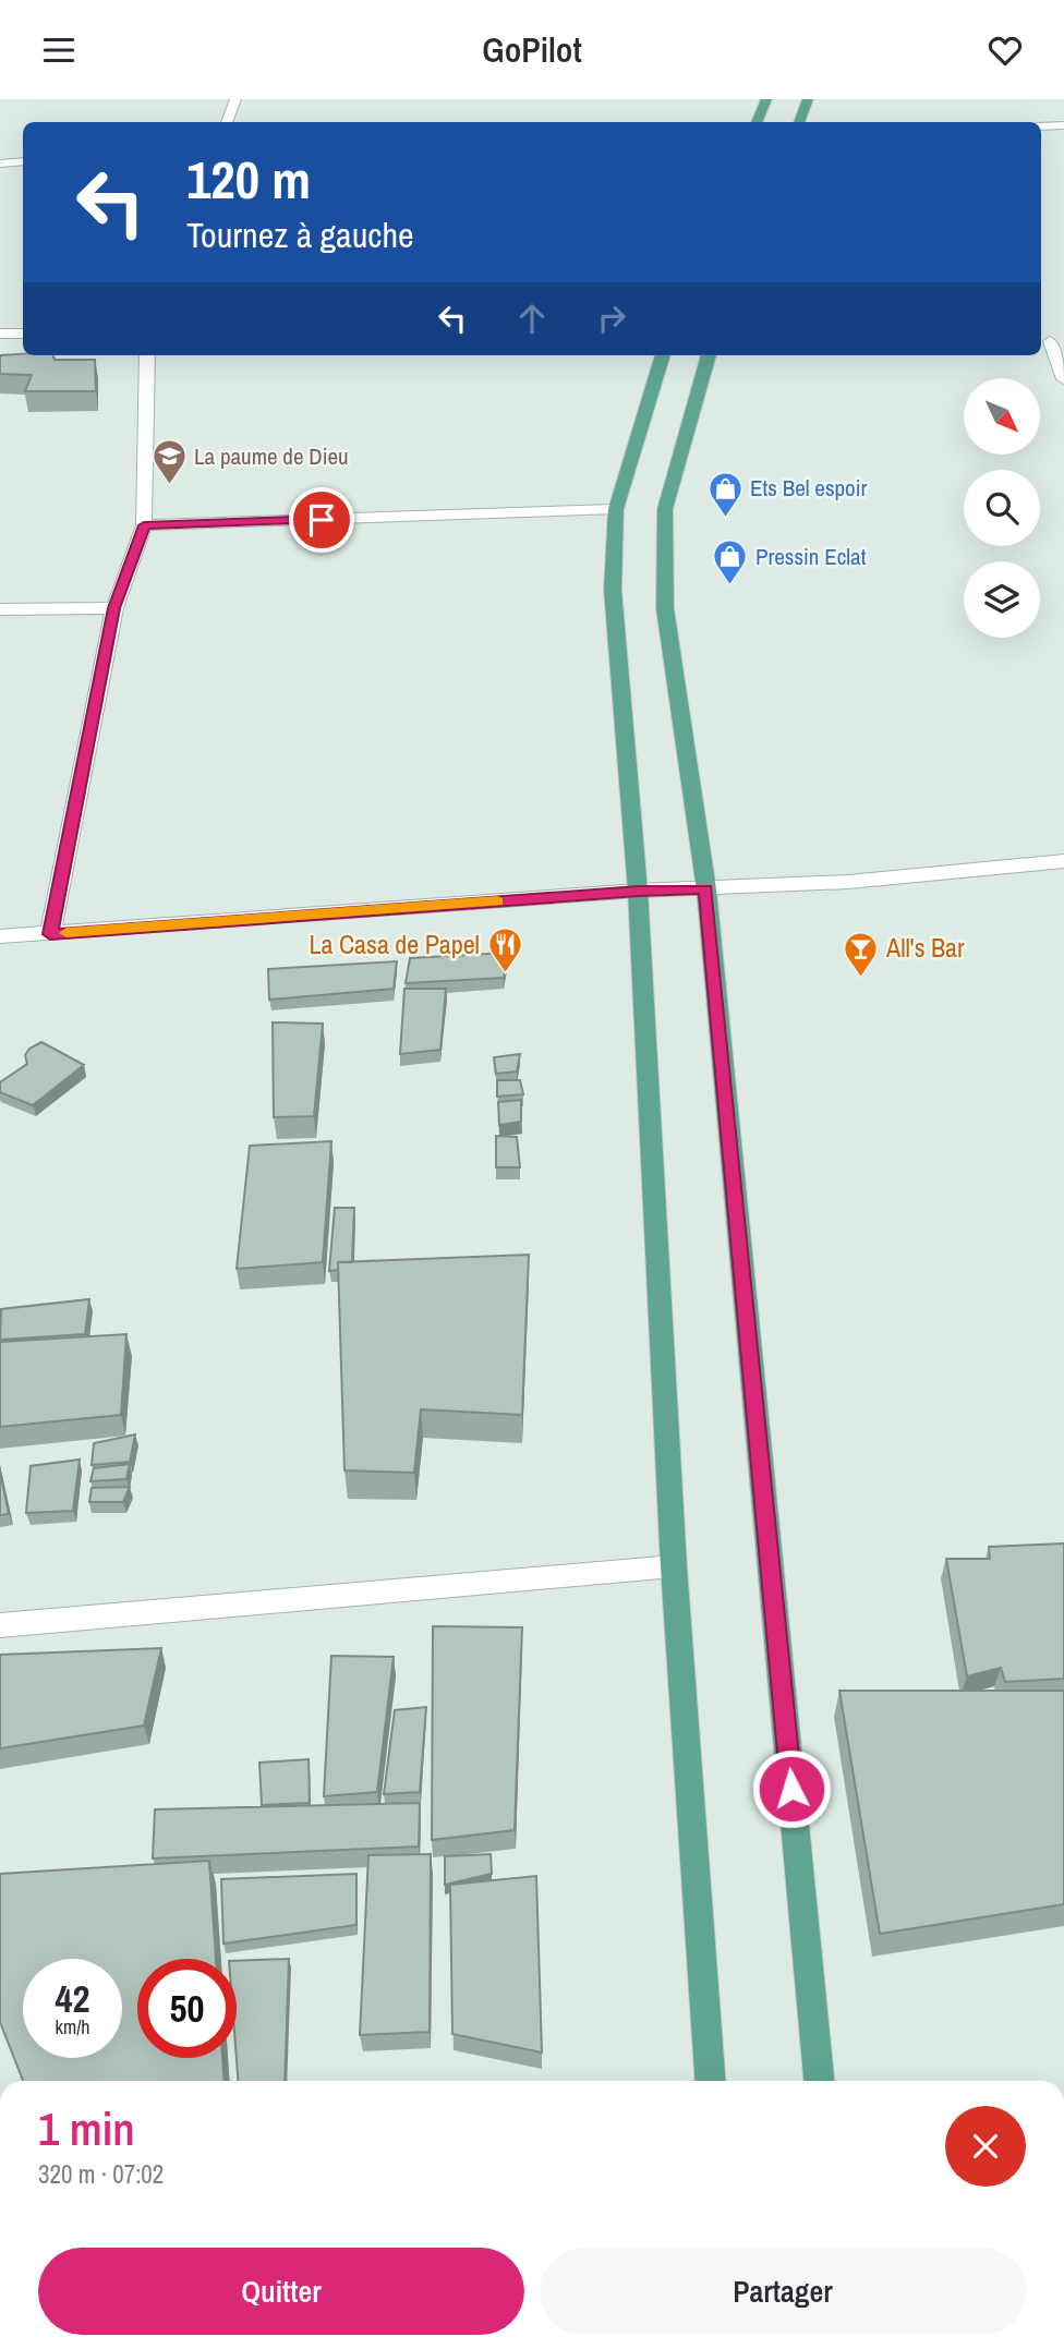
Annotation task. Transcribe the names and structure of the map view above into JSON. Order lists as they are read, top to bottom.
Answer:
{
  "places": {
    "school or university": ["La paume de Dieu"],
    "shop": ["Ets Bel espoir", "Pressin Eclat"],
    "restaurant": ["La Casa de Papel"],
    "bar": ["All's Bar"]
  },
  "north": "bottom right",
  "page": {
    "header": "GoPilot",
    "turn": ["120 m", "Tournez à gauche"],
    "speed": "42 km/h",
    "limit": "50",
    "heading": ["1 min", "320 m · 07:02"],
    "buttons": ["Quitter", "Partager"]
  }
}
